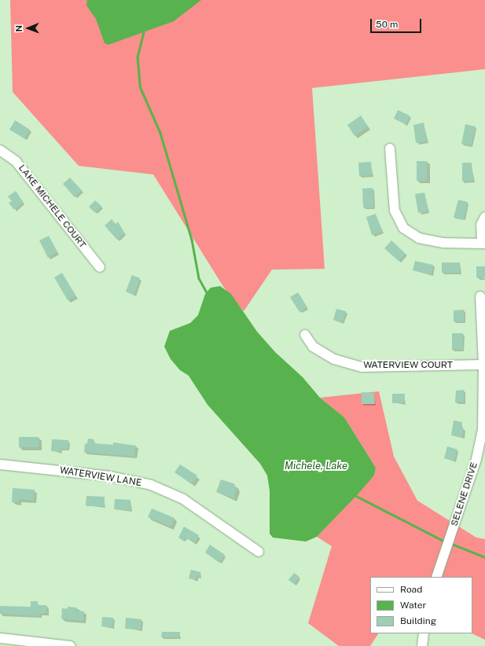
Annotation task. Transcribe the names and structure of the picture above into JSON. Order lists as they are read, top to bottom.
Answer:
{
  "streets": {
    "street": [
      "LAKE MICHELE COURT",
      "WATERVIEW COURT",
      "WATERVIEW LANE",
      "SELENE DRIVE"
    ]
  },
  "crossings": [
    ["WATERVIEW COURT", "SELENE DRIVE"]
  ],
  "water": ["Michele, Lake"],
  "legend": ["Road", "Water", "Building"],
  "scale_bar": "50 m",
  "north": "left"
}
